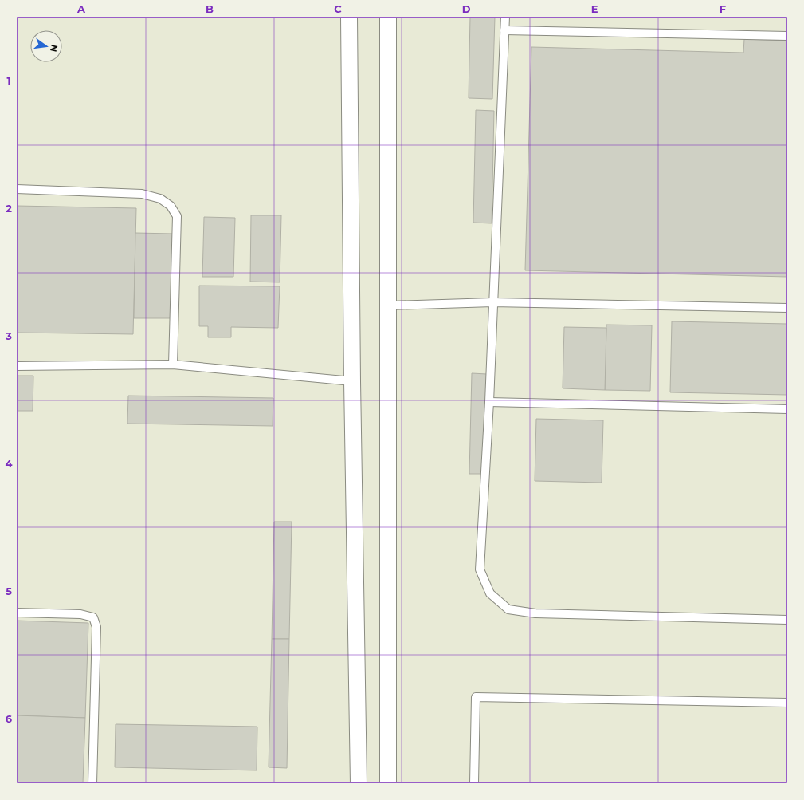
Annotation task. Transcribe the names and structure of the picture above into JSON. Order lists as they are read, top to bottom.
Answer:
{
  "north": "right",
  "grid": {
    "columns": [
      "A",
      "B",
      "C",
      "D",
      "E",
      "F"
    ],
    "rows": [
      "1",
      "2",
      "3",
      "4",
      "5",
      "6"
    ]
  }
}
